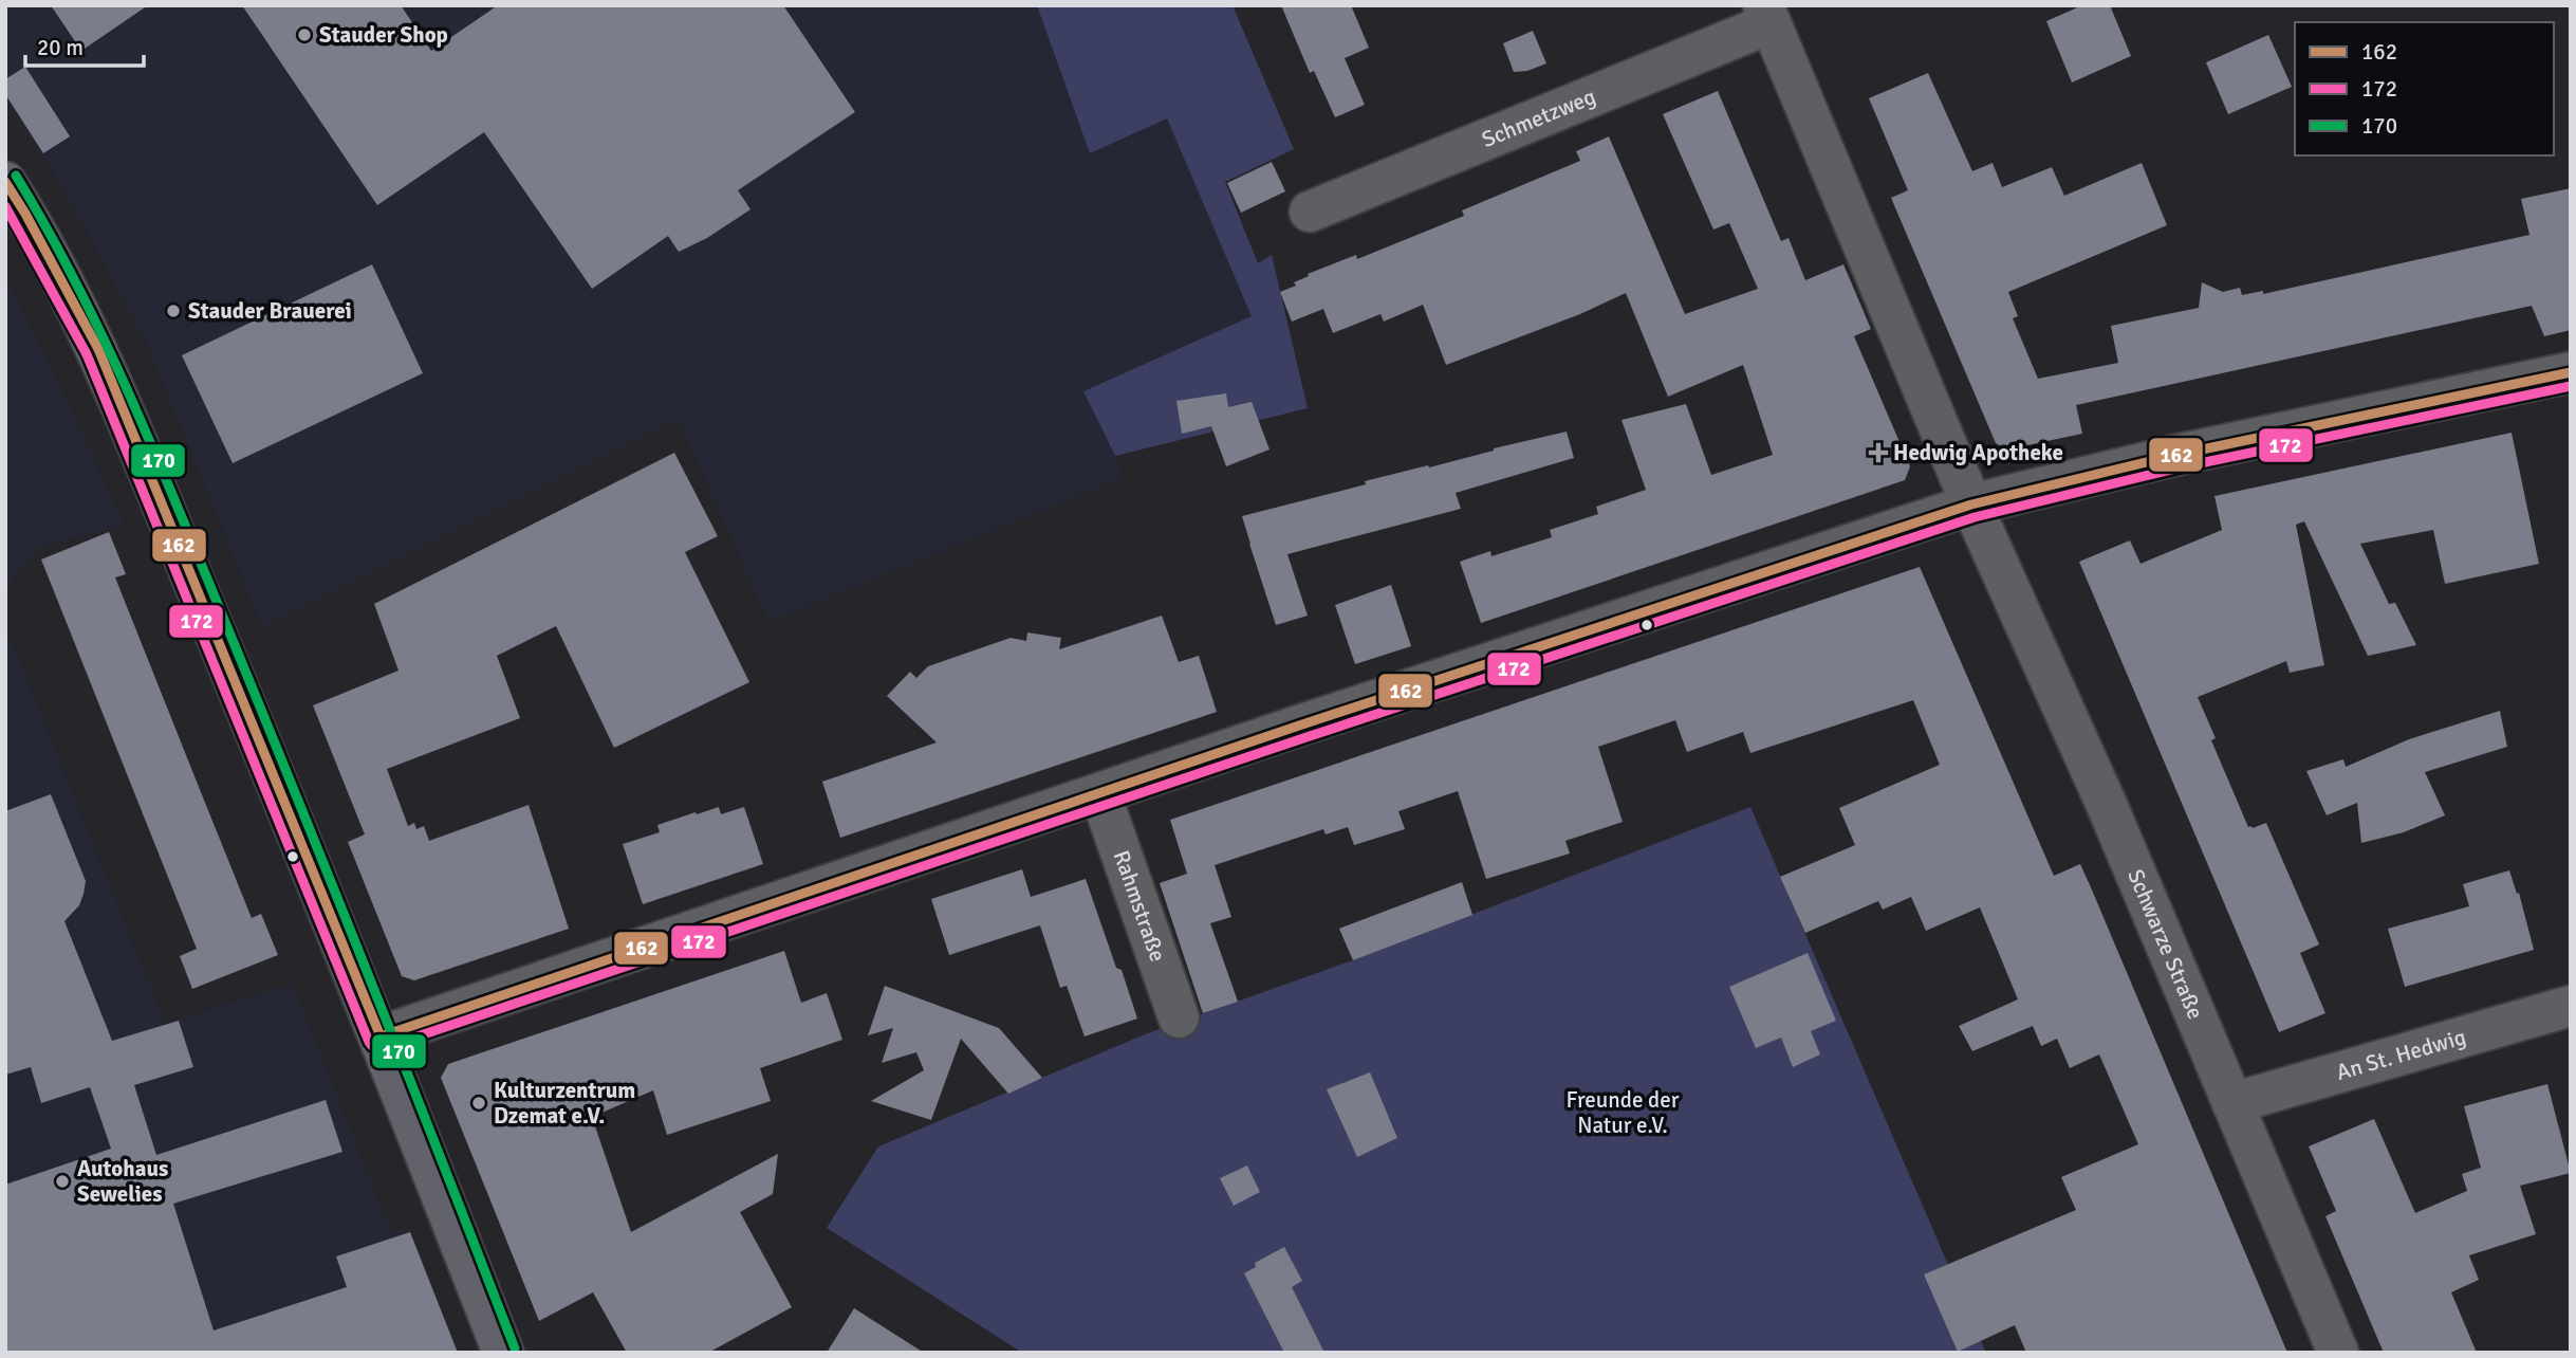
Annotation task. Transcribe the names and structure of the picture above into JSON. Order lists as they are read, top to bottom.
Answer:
{
  "streets": {
    "street": [
      "Schmetzweg",
      "Rahmstraße",
      "Schwarze Straße",
      "An St. Hedwig"
    ]
  },
  "crossings": [
    ["Schmetzweg", "Schwarze Straße"],
    ["Schwarze Straße", "An St. Hedwig"]
  ],
  "parks": ["Freunde der Natur e.V."],
  "places": {
    "other": [
      "Stauder Shop",
      "Stauder Brauerei",
      "Kulturzentrum Dzemat e.V.",
      "Autohaus Sewelies"
    ],
    "health": ["Hedwig Apotheke"]
  },
  "lines": ["transit line 170", "transit line 162", "transit line 172"],
  "legend": ["162", "172", "170"],
  "scale_bar": "20 m"
}
